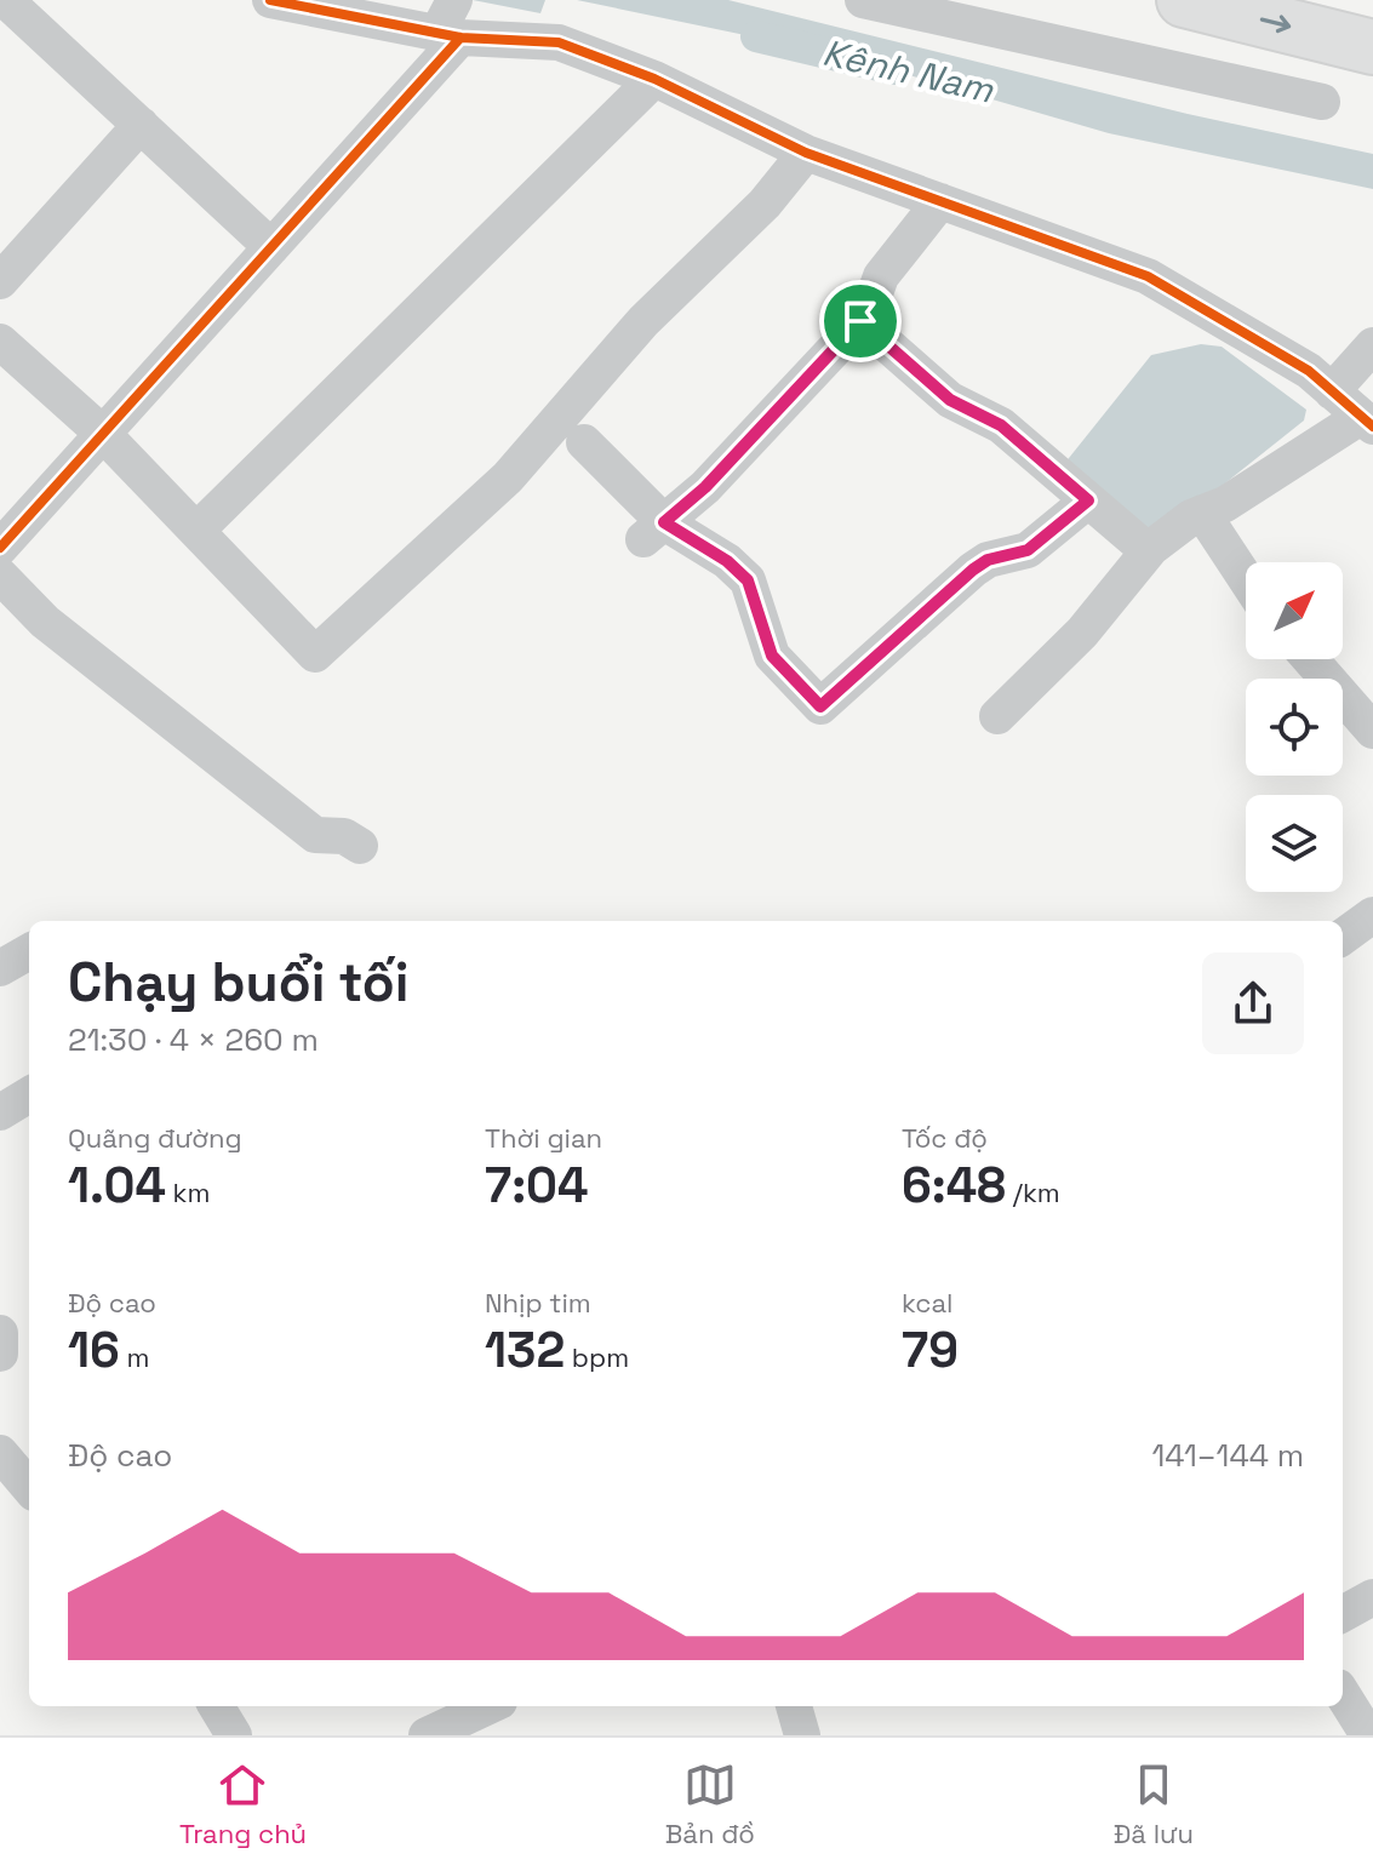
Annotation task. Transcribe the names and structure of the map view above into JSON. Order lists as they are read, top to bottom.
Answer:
{
  "water": ["Kênh Nam"],
  "north": "top right",
  "page": {
    "heading": ["Chạy buổi tối", "21:30 · 4 × 260 m"],
    "stats": [
      ["Quãng đường", "1.04 km"],
      ["Thời gian", "7:04"],
      ["Tốc độ", "6:48 /km"],
      ["Độ cao", "16 m"],
      ["Nhịp tim", "132 bpm"],
      ["kcal", "79"]
    ],
    "chart": ["Độ cao", "141–144 m"],
    "tabs": ["Trang chủ", "Bản đồ", "Đã lưu"]
  }
}
